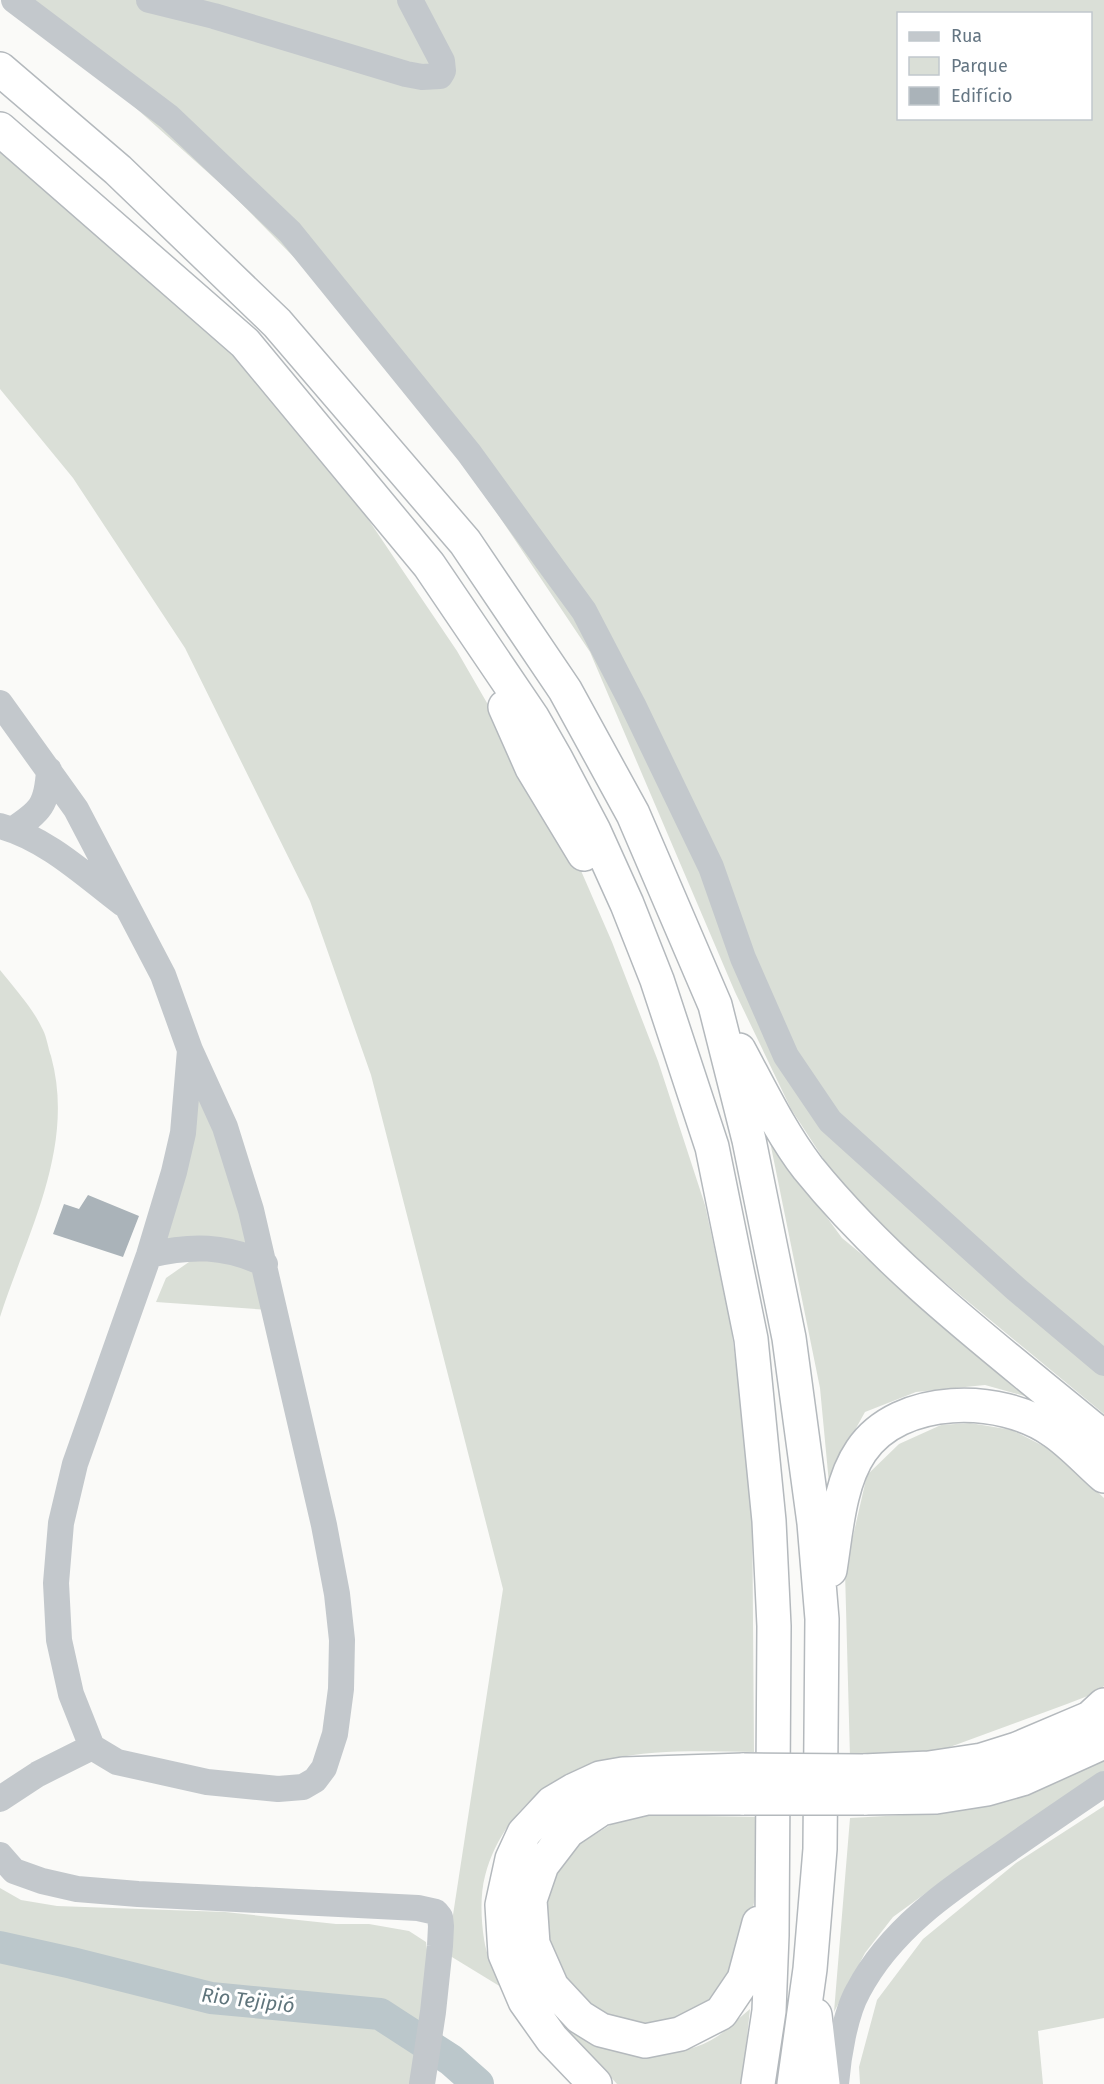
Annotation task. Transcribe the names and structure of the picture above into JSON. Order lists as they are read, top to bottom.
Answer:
{
  "water": ["Rio Tejipió"],
  "legend": ["Rua", "Parque", "Edifício"]
}
